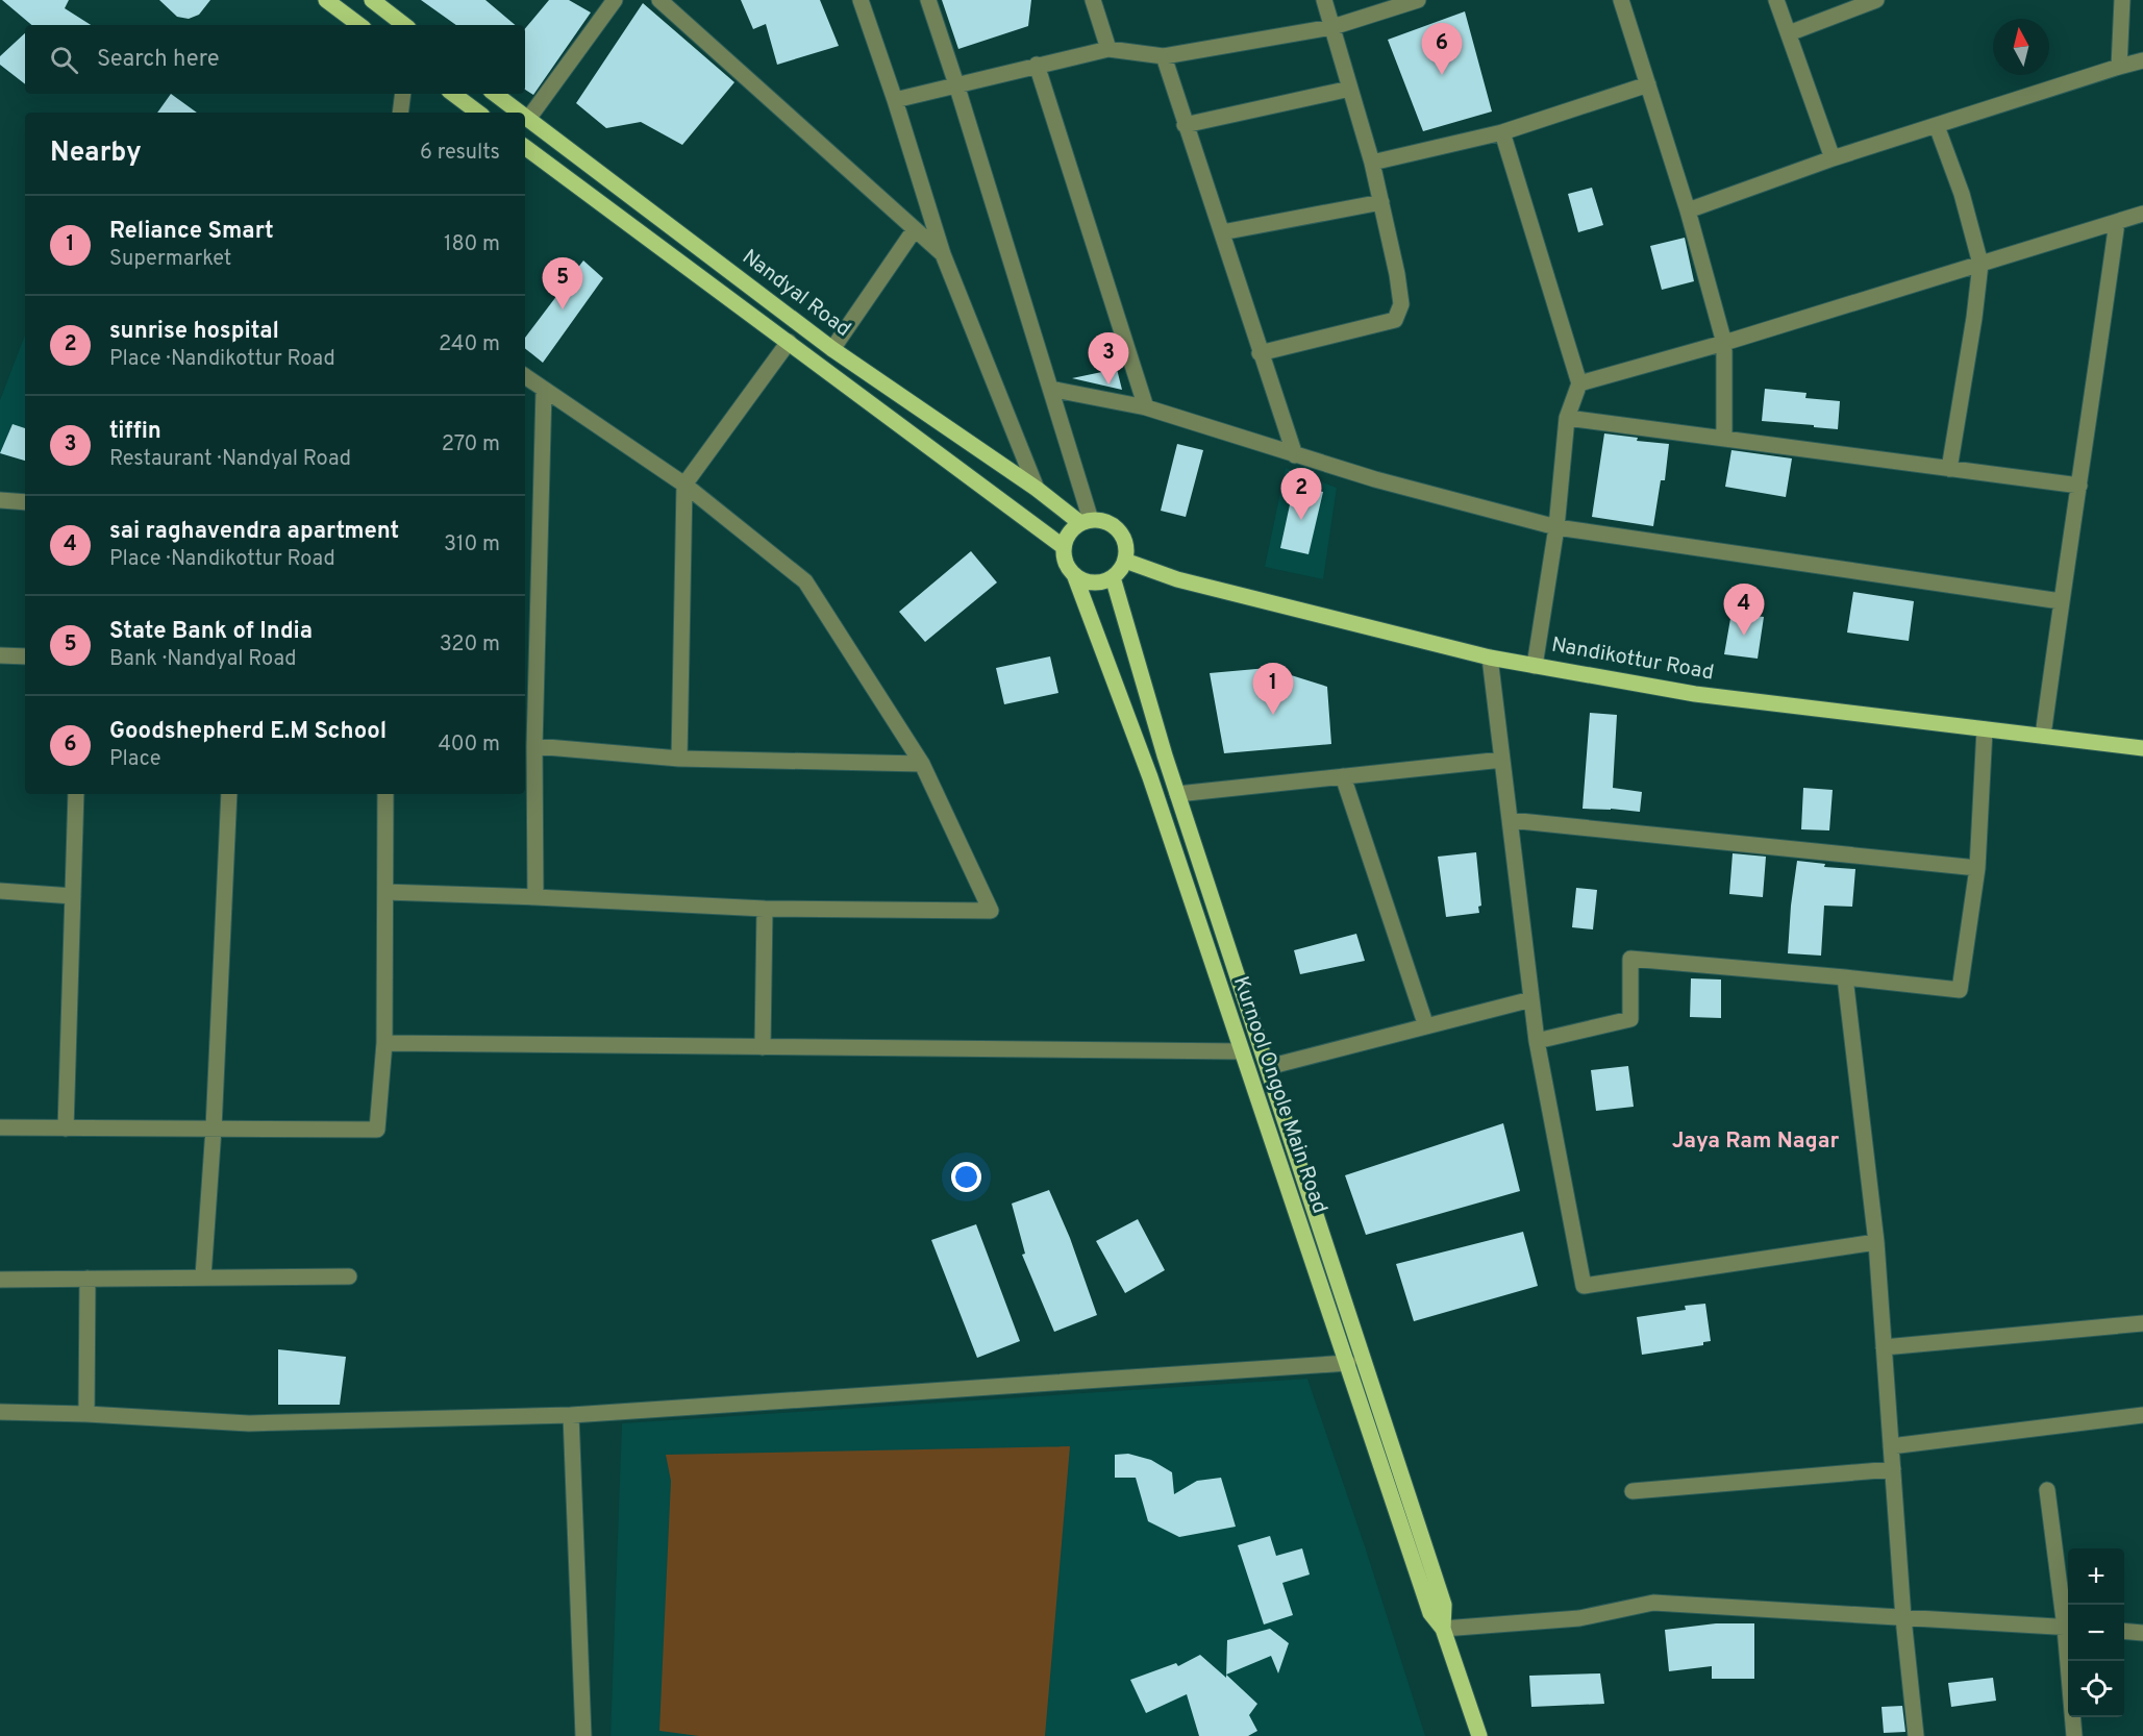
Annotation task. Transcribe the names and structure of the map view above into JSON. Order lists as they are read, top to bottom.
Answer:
{
  "streets": {
    "main road": ["Nandyal Road", "Nandikottur Road", "Kurnool Ongole Main Road"]
  },
  "crossings": [
    ["Nandyal Road", "Nandikottur Road"],
    ["Nandyal Road", "Kurnool Ongole Main Road"],
    ["Nandikottur Road", "Kurnool Ongole Main Road"]
  ],
  "districts": ["Jaya Ram Nagar"],
  "north": "top",
  "page": {
    "pins": [
      "6",
      "5",
      "3",
      "2",
      "4",
      "1"
    ],
    "search": "Search here",
    "heading": ["Nearby", "6 results"],
    "list": [
      {
        "mark": "1",
        "name": "Reliance Smart",
        "note": "Supermarket",
        "value": "180 m"
      },
      {
        "mark": "2",
        "name": "sunrise hospital",
        "note": "Place · Nandikottur Road",
        "value": "240 m"
      },
      {
        "mark": "3",
        "name": "tiffin",
        "note": "Restaurant · Nandyal Road",
        "value": "270 m"
      },
      {
        "mark": "4",
        "name": "sai raghavendra apartment",
        "note": "Place · Nandikottur Road",
        "value": "310 m"
      },
      {
        "mark": "5",
        "name": "State Bank of India",
        "note": "Bank · Nandyal Road",
        "value": "320 m"
      },
      {
        "mark": "6",
        "name": "Goodshepherd E.M School",
        "note": "Place",
        "value": "400 m"
      }
    ],
    "map_buttons": ["+", "−"]
  }
}
